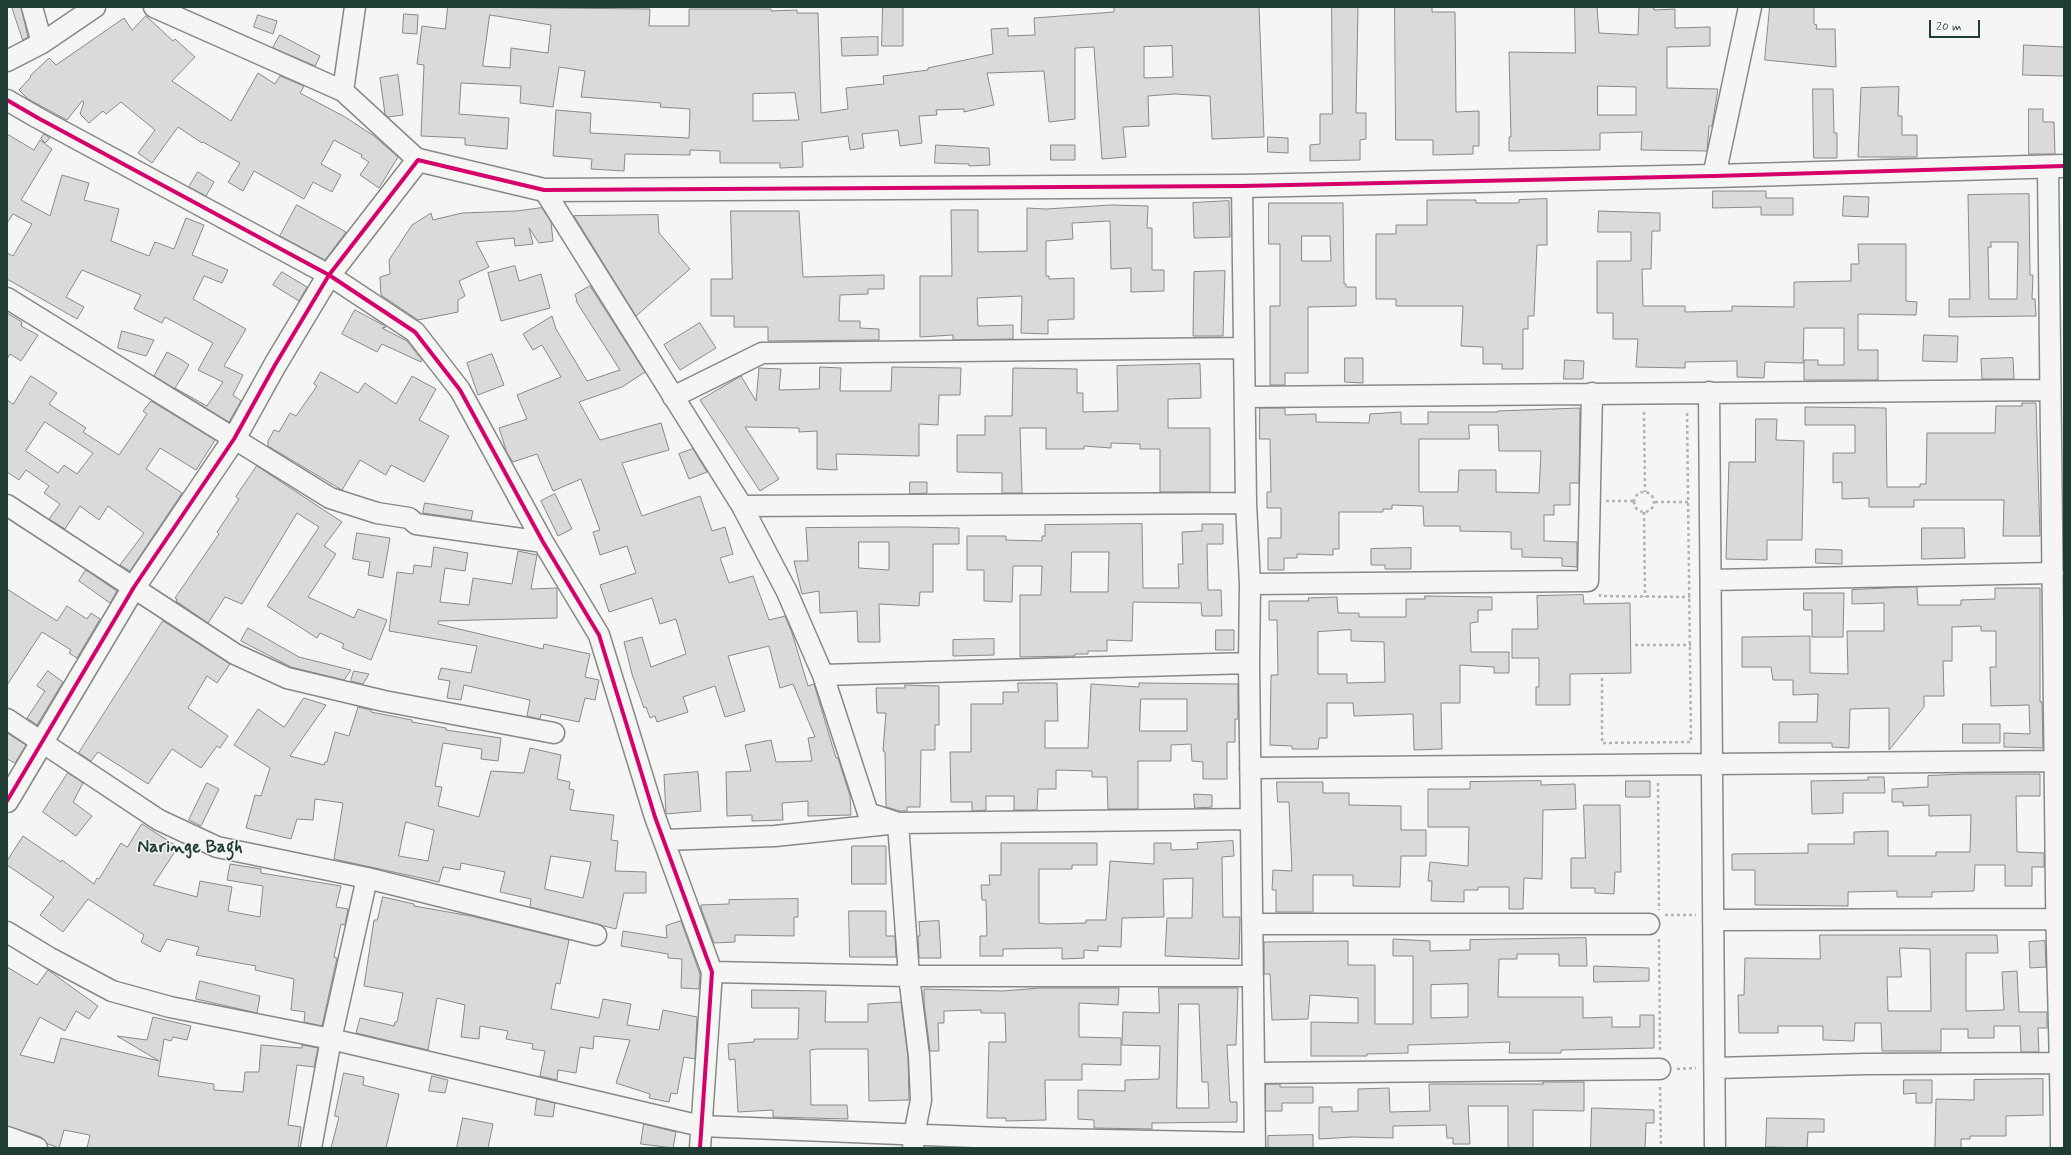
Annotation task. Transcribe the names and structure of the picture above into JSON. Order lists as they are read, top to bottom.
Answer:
{
  "districts": ["Naringe Bagh"],
  "scale_bar": "20 m"
}
